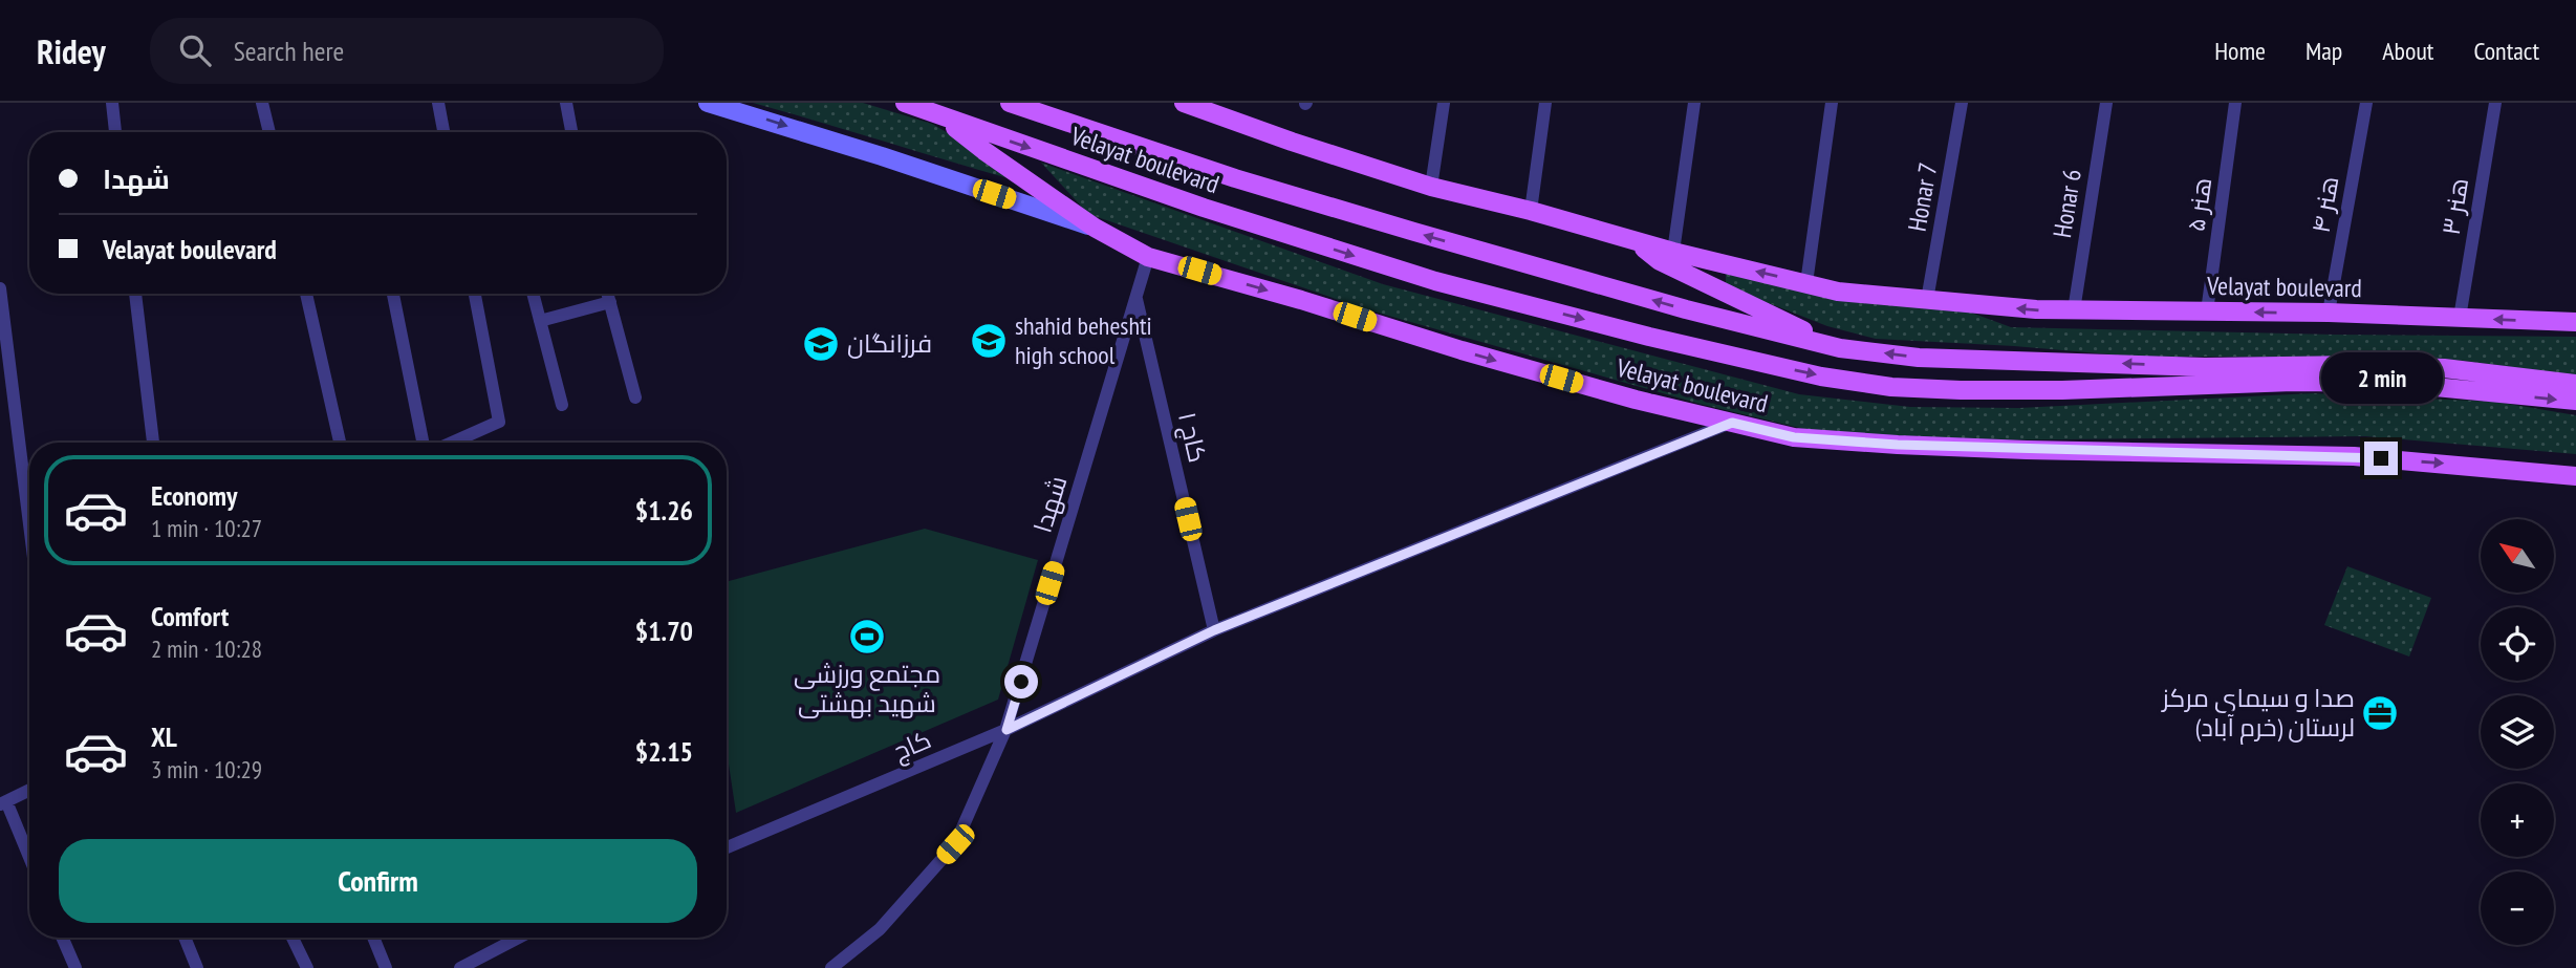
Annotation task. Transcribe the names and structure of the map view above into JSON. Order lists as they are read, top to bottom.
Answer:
{
  "streets": {
    "main road": ["Velayat boulevard"],
    "street": [
      "Honar 7",
      "Honar 6",
      "هنر ۵",
      "هنر ۴",
      "هنر ۳",
      "کاج ۱",
      "شهدا",
      "کاج"
    ]
  },
  "crossings": [
    ["Velayat boulevard", "Honar 7"],
    ["Velayat boulevard", "Honar 6"],
    ["Velayat boulevard", "هنر ۵"],
    ["Velayat boulevard", "هنر ۴"],
    ["Velayat boulevard", "هنر ۳"],
    ["Velayat boulevard", "شهدا"],
    ["Velayat boulevard", "کاج"],
    ["کاج ۱", "شهدا"],
    ["کاج ۱", "کاج"],
    ["شهدا", "کاج"]
  ],
  "places": {
    "school or university": ["shahid beheshti high school", "فرزانگان"],
    "sports": ["مجتمع ورزشی شهید بهشتی"],
    "office": ["صدا و سیمای مرکز لرستان (خرم آباد)"]
  },
  "north": "top left",
  "page": {
    "header": "Ridey",
    "search": "Search here",
    "nav": [
      "Home",
      "Map",
      "About",
      "Contact"
    ],
    "banner": ["شهدا", "Velayat boulevard"],
    "bubble": "2 min",
    "list": [
      {
        "name": "Economy",
        "note": "1 min · 10:27",
        "value": "$1.26"
      },
      {
        "name": "Comfort",
        "note": "2 min · 10:28",
        "value": "$1.70"
      },
      {
        "name": "XL",
        "note": "3 min · 10:29",
        "value": "$2.15"
      }
    ],
    "map_buttons": ["+", "−"],
    "buttons": "Confirm"
  }
}
